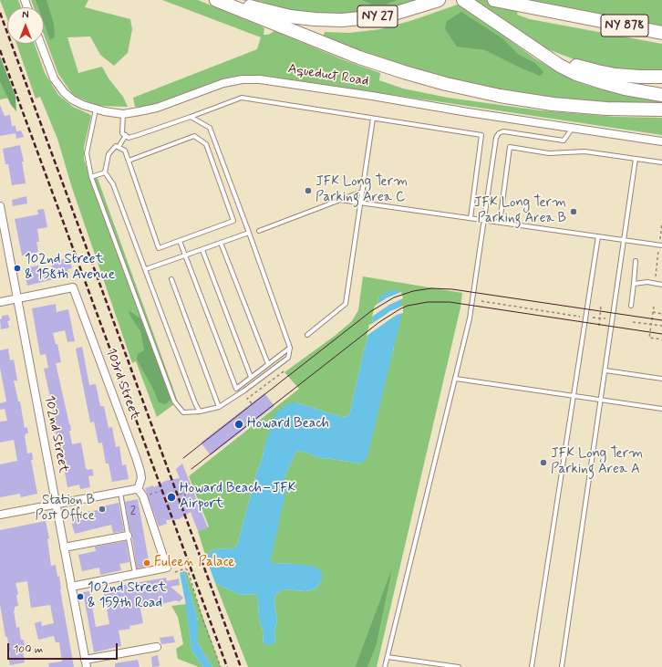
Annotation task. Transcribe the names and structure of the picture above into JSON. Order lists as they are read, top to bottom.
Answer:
{
  "streets": {
    "highway": ["NY 27", "NY 878"],
    "street": ["Aqueduct Road", "103rd Street", "102nd Street"]
  },
  "crossings": [
    ["103rd Street", "102nd Street"]
  ],
  "places": [
    "JFK Long Term Parking Area C",
    "JFK Long Term Parking Area B",
    "102nd Street & 158th Avenue",
    "Howard Beach",
    "JFK Long Term Parking Area A",
    "Howard Beach–JFK Airport",
    "Station B Post Office",
    "Fuleen Palace",
    "102nd Street & 159th Road"
  ],
  "house_numbers": ["2"],
  "scale_bar": "100 m",
  "north": "top"
}
